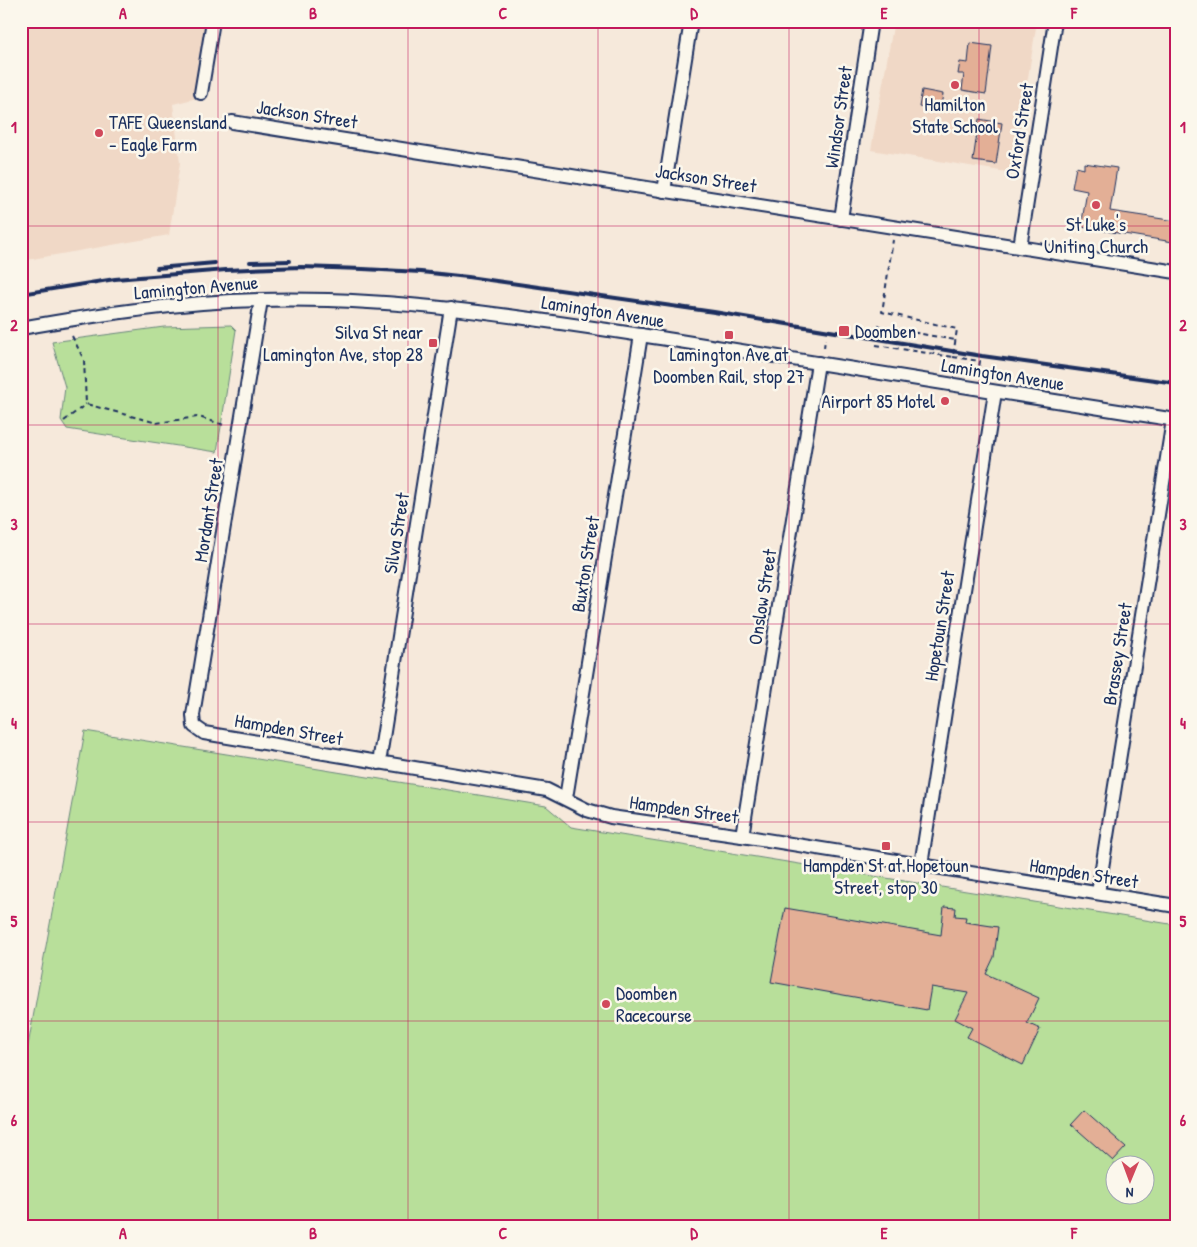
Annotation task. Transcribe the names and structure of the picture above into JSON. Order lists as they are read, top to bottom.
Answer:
{
  "streets": {
    "street": [
      "Jackson Street",
      "Windsor Street",
      "Oxford Street",
      "Lamington Avenue",
      "Mordant Street",
      "Silva Street",
      "Buxton Street",
      "Onslow Street",
      "Hopetoun Street",
      "Brassey Street",
      "Hampden Street"
    ]
  },
  "crossings": [
    ["Jackson Street", "Windsor Street"],
    ["Jackson Street", "Oxford Street"],
    ["Lamington Avenue", "Mordant Street"],
    ["Lamington Avenue", "Silva Street"],
    ["Lamington Avenue", "Buxton Street"],
    ["Lamington Avenue", "Onslow Street"],
    ["Lamington Avenue", "Hopetoun Street"],
    ["Lamington Avenue", "Brassey Street"],
    ["Mordant Street", "Hampden Street"],
    ["Silva Street", "Hampden Street"],
    ["Buxton Street", "Hampden Street"],
    ["Onslow Street", "Hampden Street"],
    ["Hopetoun Street", "Hampden Street"],
    ["Brassey Street", "Hampden Street"]
  ],
  "places": {
    "other": [
      "Hamilton State School",
      "TAFE Queensland - Eagle Farm",
      "St Luke's Uniting Church",
      "Airport 85 Motel",
      "Doomben Racecourse"
    ],
    "transit": [
      "Doomben",
      "Lamington Ave at Doomben Rail, stop 27",
      "Silva St near Lamington Ave, stop 28",
      "Hampden St at Hopetoun Street, stop 30"
    ]
  },
  "north": "bottom",
  "grid": {
    "columns": [
      "A",
      "B",
      "C",
      "D",
      "E",
      "F"
    ],
    "rows": [
      "1",
      "2",
      "3",
      "4",
      "5",
      "6"
    ]
  }
}
